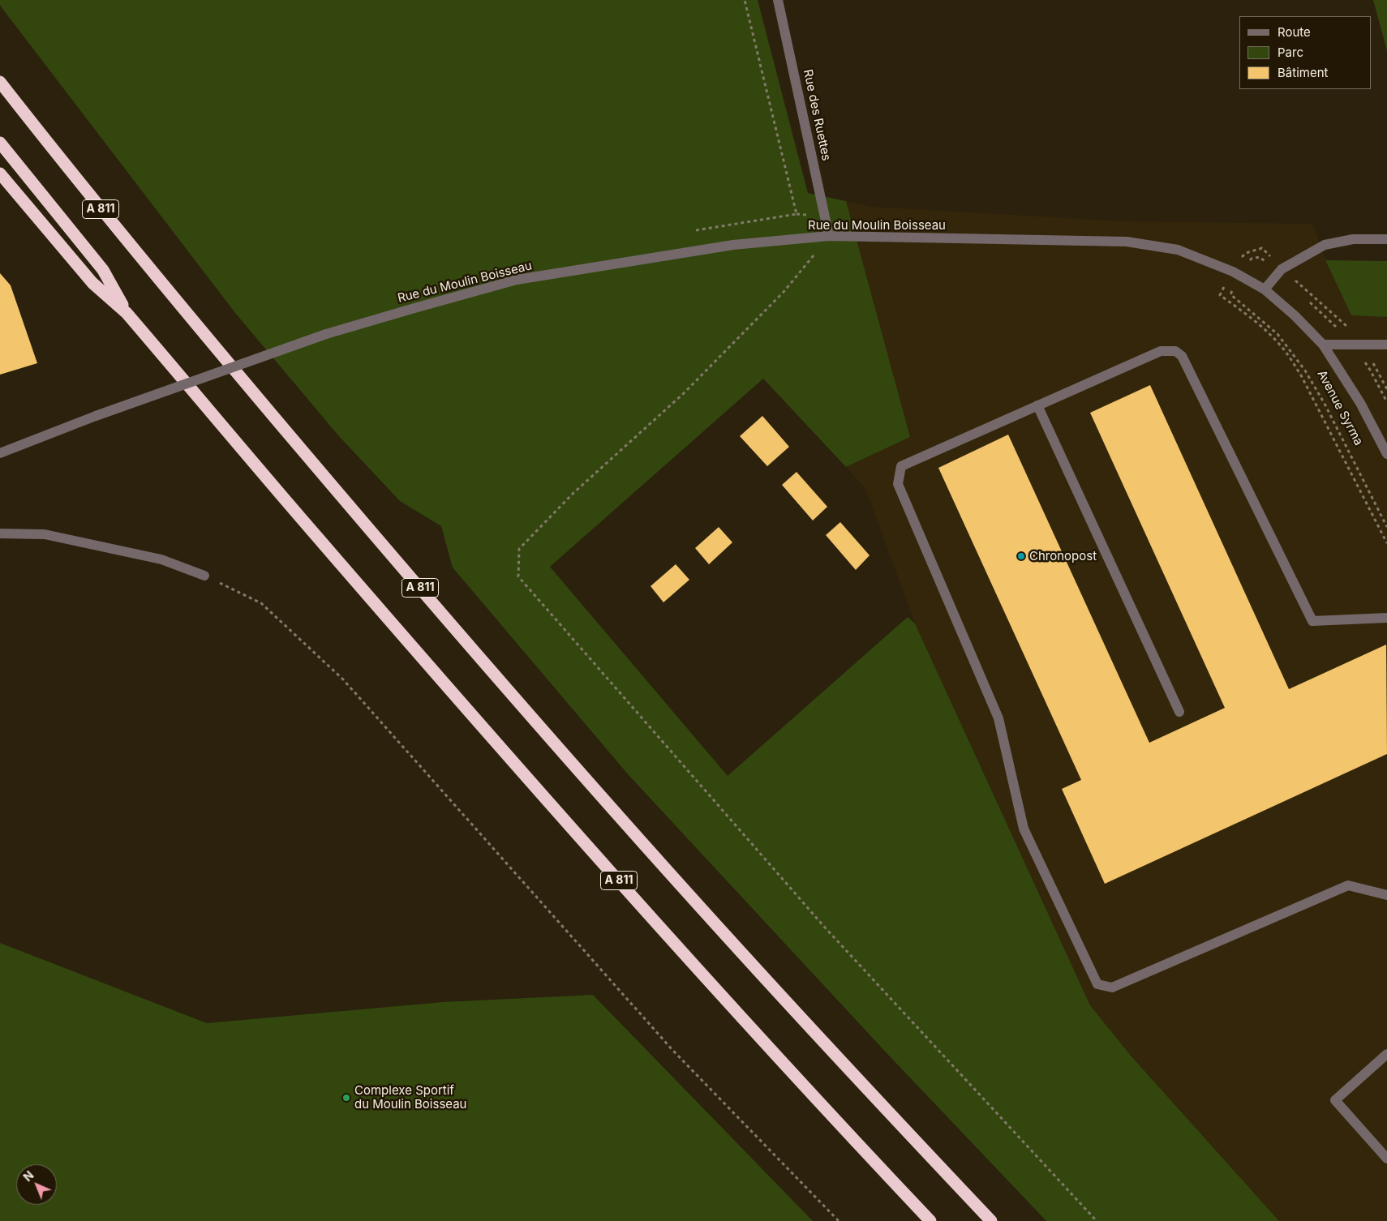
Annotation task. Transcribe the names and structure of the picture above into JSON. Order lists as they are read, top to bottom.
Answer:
{
  "streets": {
    "highway": ["A 811"],
    "street": ["Rue des Ruettes", "Rue du Moulin Boisseau", "Avenue Syrma"]
  },
  "crossings": [
    ["Rue des Ruettes", "Rue du Moulin Boisseau"],
    ["Rue du Moulin Boisseau", "Avenue Syrma"]
  ],
  "places": ["Chronopost", "Complexe Sportif du Moulin Boisseau"],
  "legend": ["Route", "Parc", "Bâtiment"],
  "north": "top left"
}
